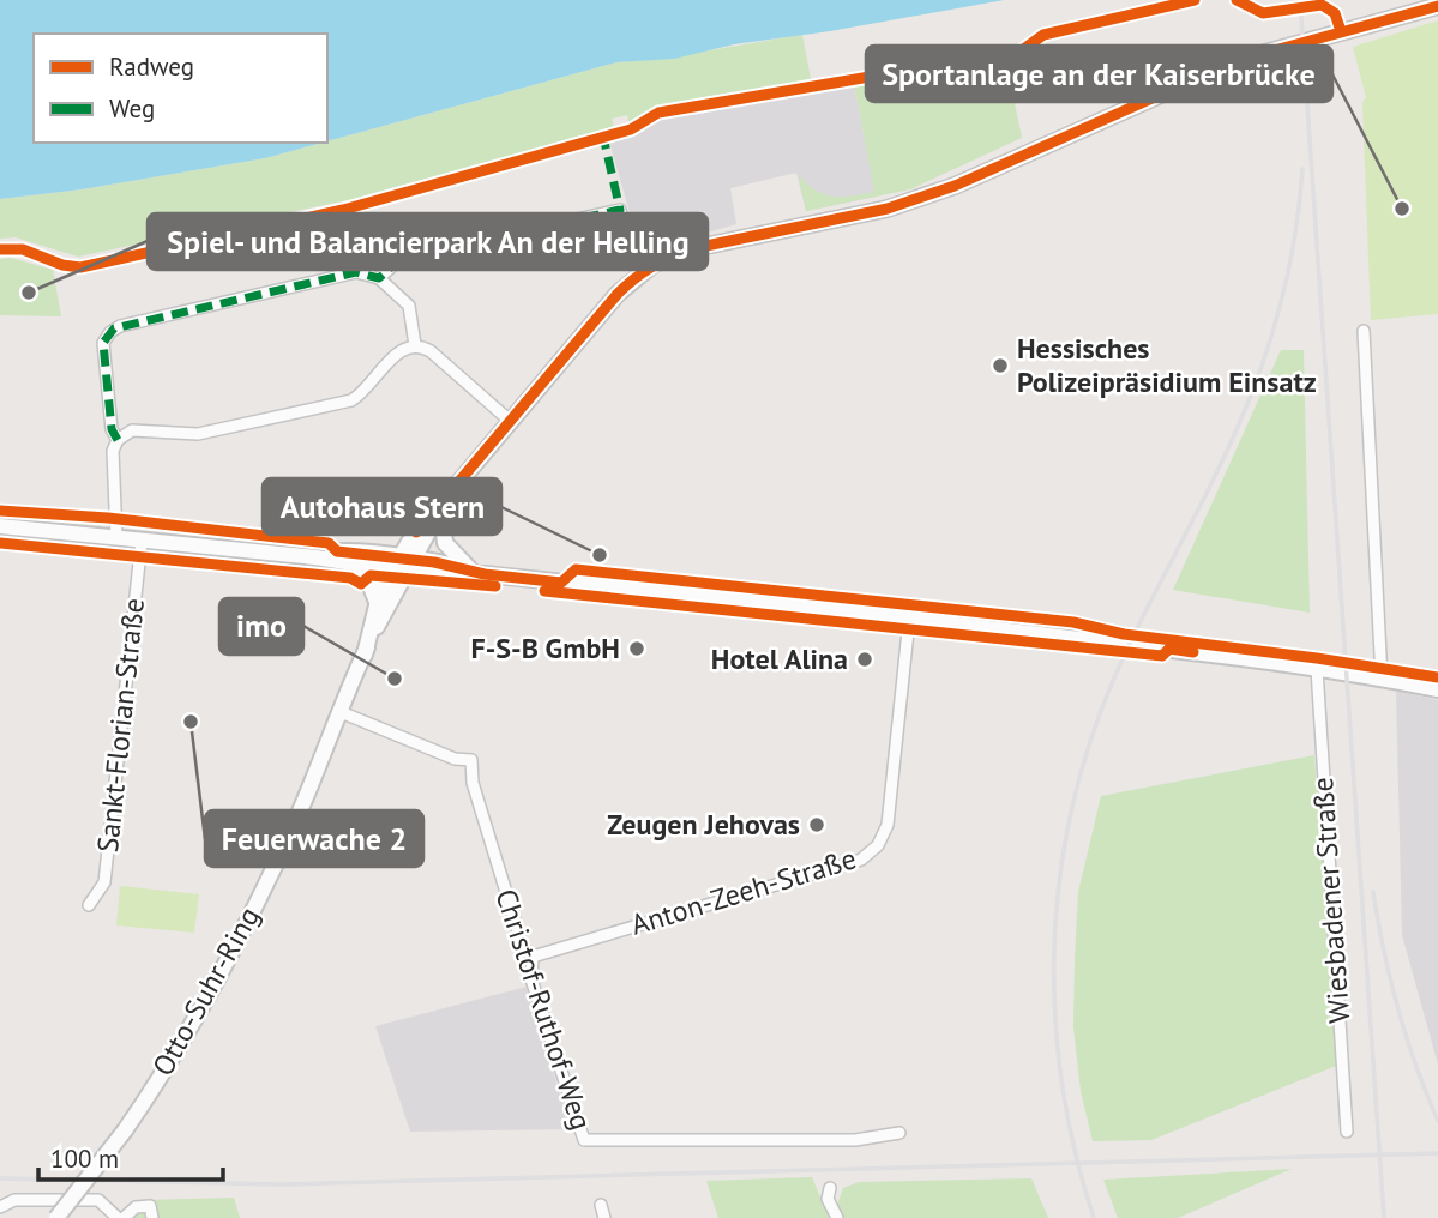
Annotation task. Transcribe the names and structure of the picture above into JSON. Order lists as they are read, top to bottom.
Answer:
{
  "streets": {
    "street": [
      "Sankt-Florian-Straße",
      "Anton-Zeeh-Straße",
      "Wiesbadener Straße",
      "Otto-Suhr-Ring",
      "Christof-Ruthof-Weg"
    ]
  },
  "crossings": [
    ["Anton-Zeeh-Straße", "Christof-Ruthof-Weg"],
    ["Otto-Suhr-Ring", "Christof-Ruthof-Weg"]
  ],
  "places": [
    "Sportanlage an der Kaiserbrücke",
    "Spiel- und Balancierpark An der Helling",
    "Hessisches Polizeipräsidium Einsatz",
    "Autohaus Stern",
    "F-S-B GmbH",
    "Hotel Alina",
    "imo",
    "Feuerwache 2",
    "Zeugen Jehovas"
  ],
  "legend": ["Radweg", "Weg"],
  "scale_bar": "100 m"
}
